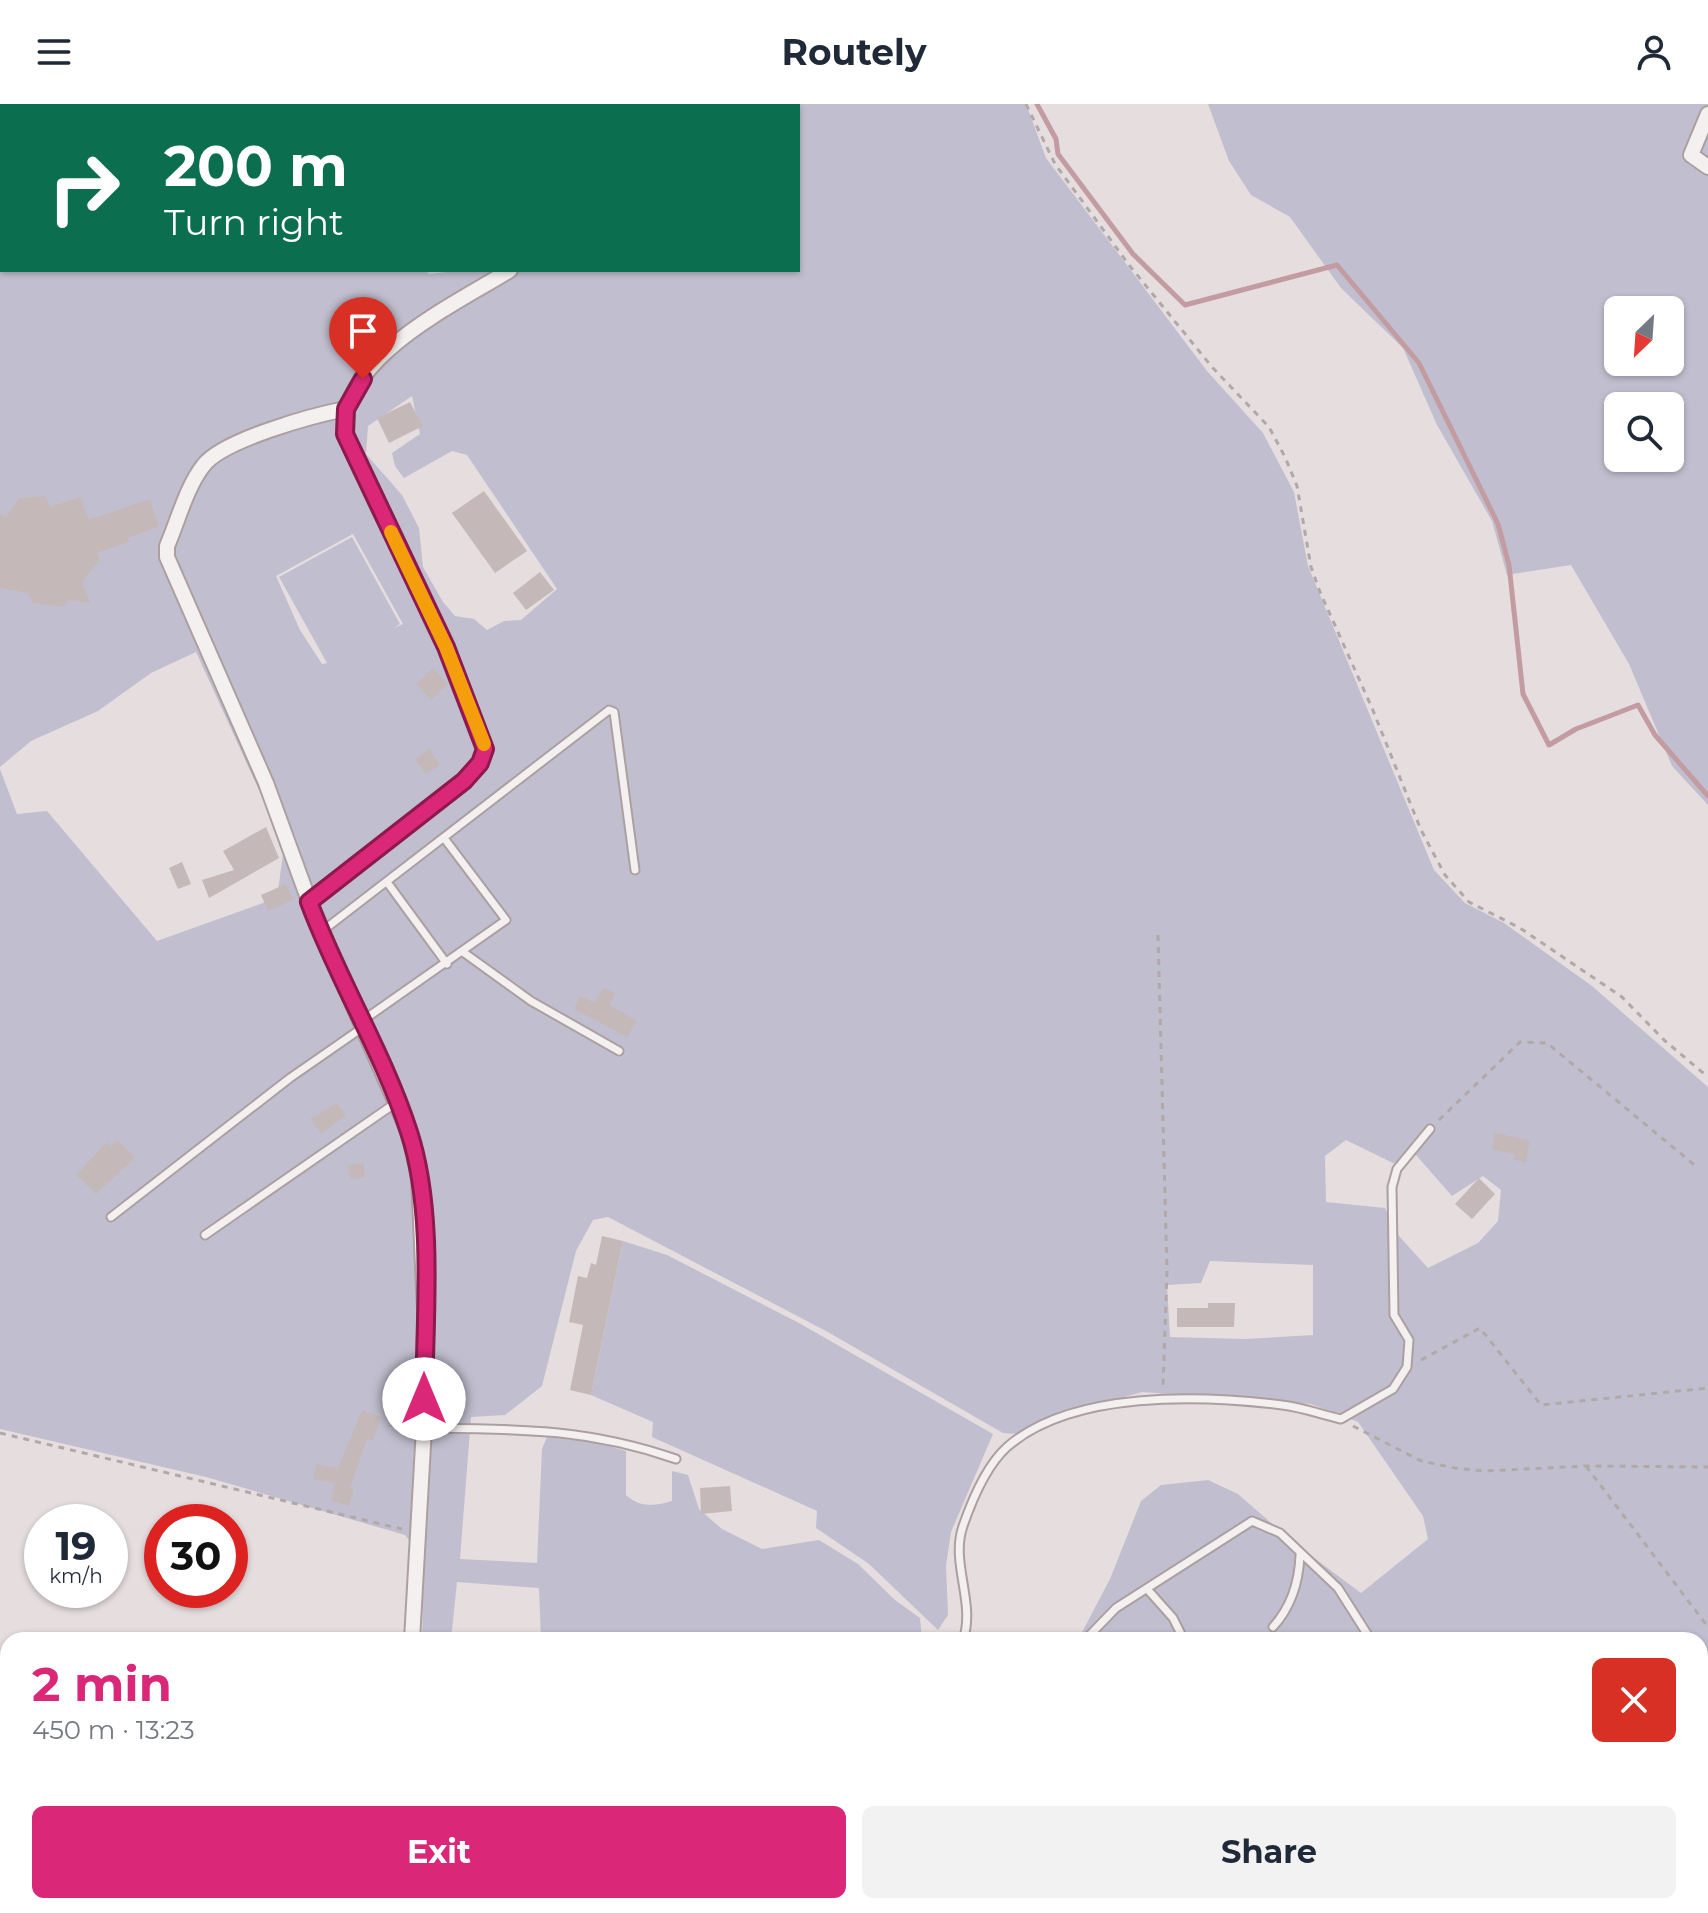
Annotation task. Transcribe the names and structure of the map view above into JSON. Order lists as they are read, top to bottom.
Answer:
{
  "north": "bottom left",
  "page": {
    "header": "Routely",
    "turn": ["200 m", "Turn right"],
    "speed": "19 km/h",
    "limit": "30",
    "heading": ["2 min", "450 m · 13:23"],
    "buttons": ["Exit", "Share"]
  }
}
